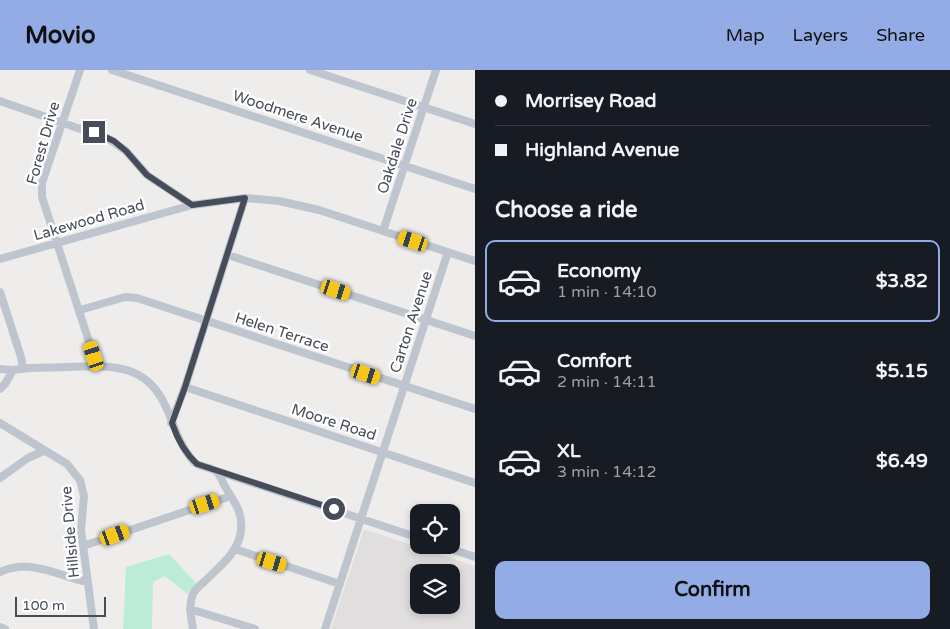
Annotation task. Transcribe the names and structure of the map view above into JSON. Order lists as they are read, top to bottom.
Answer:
{
  "streets": {
    "street": [
      "Woodmere Avenue",
      "Forest Drive",
      "Oakdale Drive",
      "Lakewood Road",
      "Carton Avenue",
      "Helen Terrace",
      "Moore Road",
      "Hillside Drive"
    ]
  },
  "crossings": [
    ["Woodmere Avenue", "Oakdale Drive"],
    ["Forest Drive", "Lakewood Road"],
    ["Forest Drive", "Helen Terrace"],
    ["Oakdale Drive", "Lakewood Road"],
    ["Lakewood Road", "Carton Avenue"],
    ["Carton Avenue", "Helen Terrace"],
    ["Carton Avenue", "Moore Road"]
  ],
  "scale_bar": "100 m",
  "page": {
    "header": "Movio",
    "nav": ["Map", "Layers", "Share"],
    "banner": ["Morrisey Road", "Highland Avenue"],
    "heading": "Choose a ride",
    "list": [
      {
        "name": "Economy",
        "note": "1 min · 14:10",
        "value": "$3.82"
      },
      {
        "name": "Comfort",
        "note": "2 min · 14:11",
        "value": "$5.15"
      },
      {
        "name": "XL",
        "note": "3 min · 14:12",
        "value": "$6.49"
      }
    ],
    "buttons": "Confirm",
    "scale": "100 m"
  }
}
